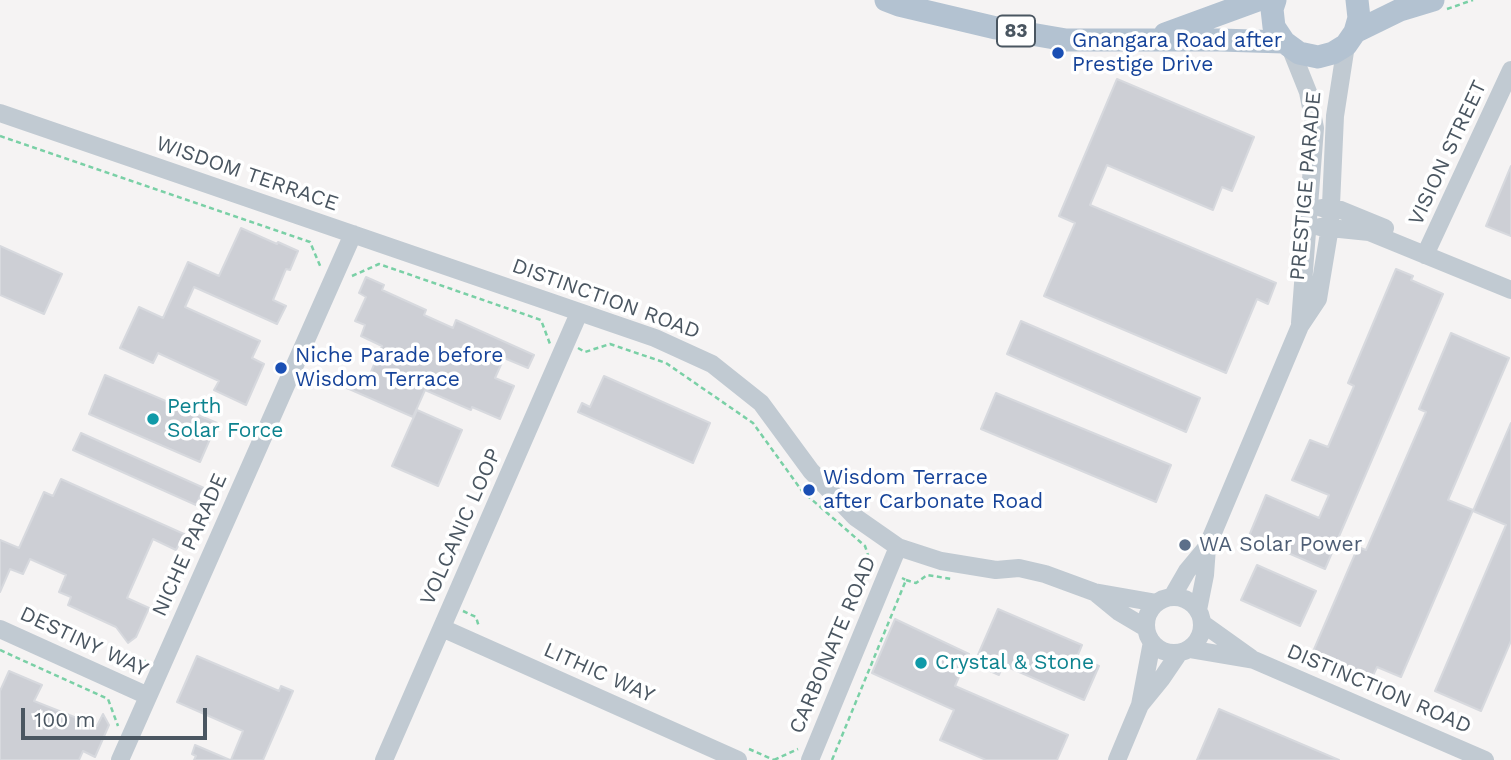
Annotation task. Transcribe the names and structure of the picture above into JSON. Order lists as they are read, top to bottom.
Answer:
{
  "streets": {
    "main road": ["83"],
    "street": [
      "VISION STREET",
      "WISDOM TERRACE",
      "PRESTIGE PARADE",
      "DISTINCTION ROAD",
      "VOLCANIC LOOP",
      "NICHE PARADE",
      "DESTINY WAY",
      "CARBONATE ROAD",
      "LITHIC WAY"
    ]
  },
  "crossings": [
    ["83", "PRESTIGE PARADE"],
    ["WISDOM TERRACE", "DISTINCTION ROAD"],
    ["WISDOM TERRACE", "NICHE PARADE"],
    ["PRESTIGE PARADE", "DISTINCTION ROAD"],
    ["DISTINCTION ROAD", "VOLCANIC LOOP"],
    ["DISTINCTION ROAD", "CARBONATE ROAD"],
    ["VOLCANIC LOOP", "LITHIC WAY"],
    ["NICHE PARADE", "DESTINY WAY"]
  ],
  "places": [
    "Gnangara Road after Prestige Drive",
    "Niche Parade before Wisdom Terrace",
    "Perth Solar Force",
    "Wisdom Terrace after Carbonate Road",
    "WA Solar Power",
    "Crystal & Stone"
  ],
  "scale_bar": "100 m"
}
